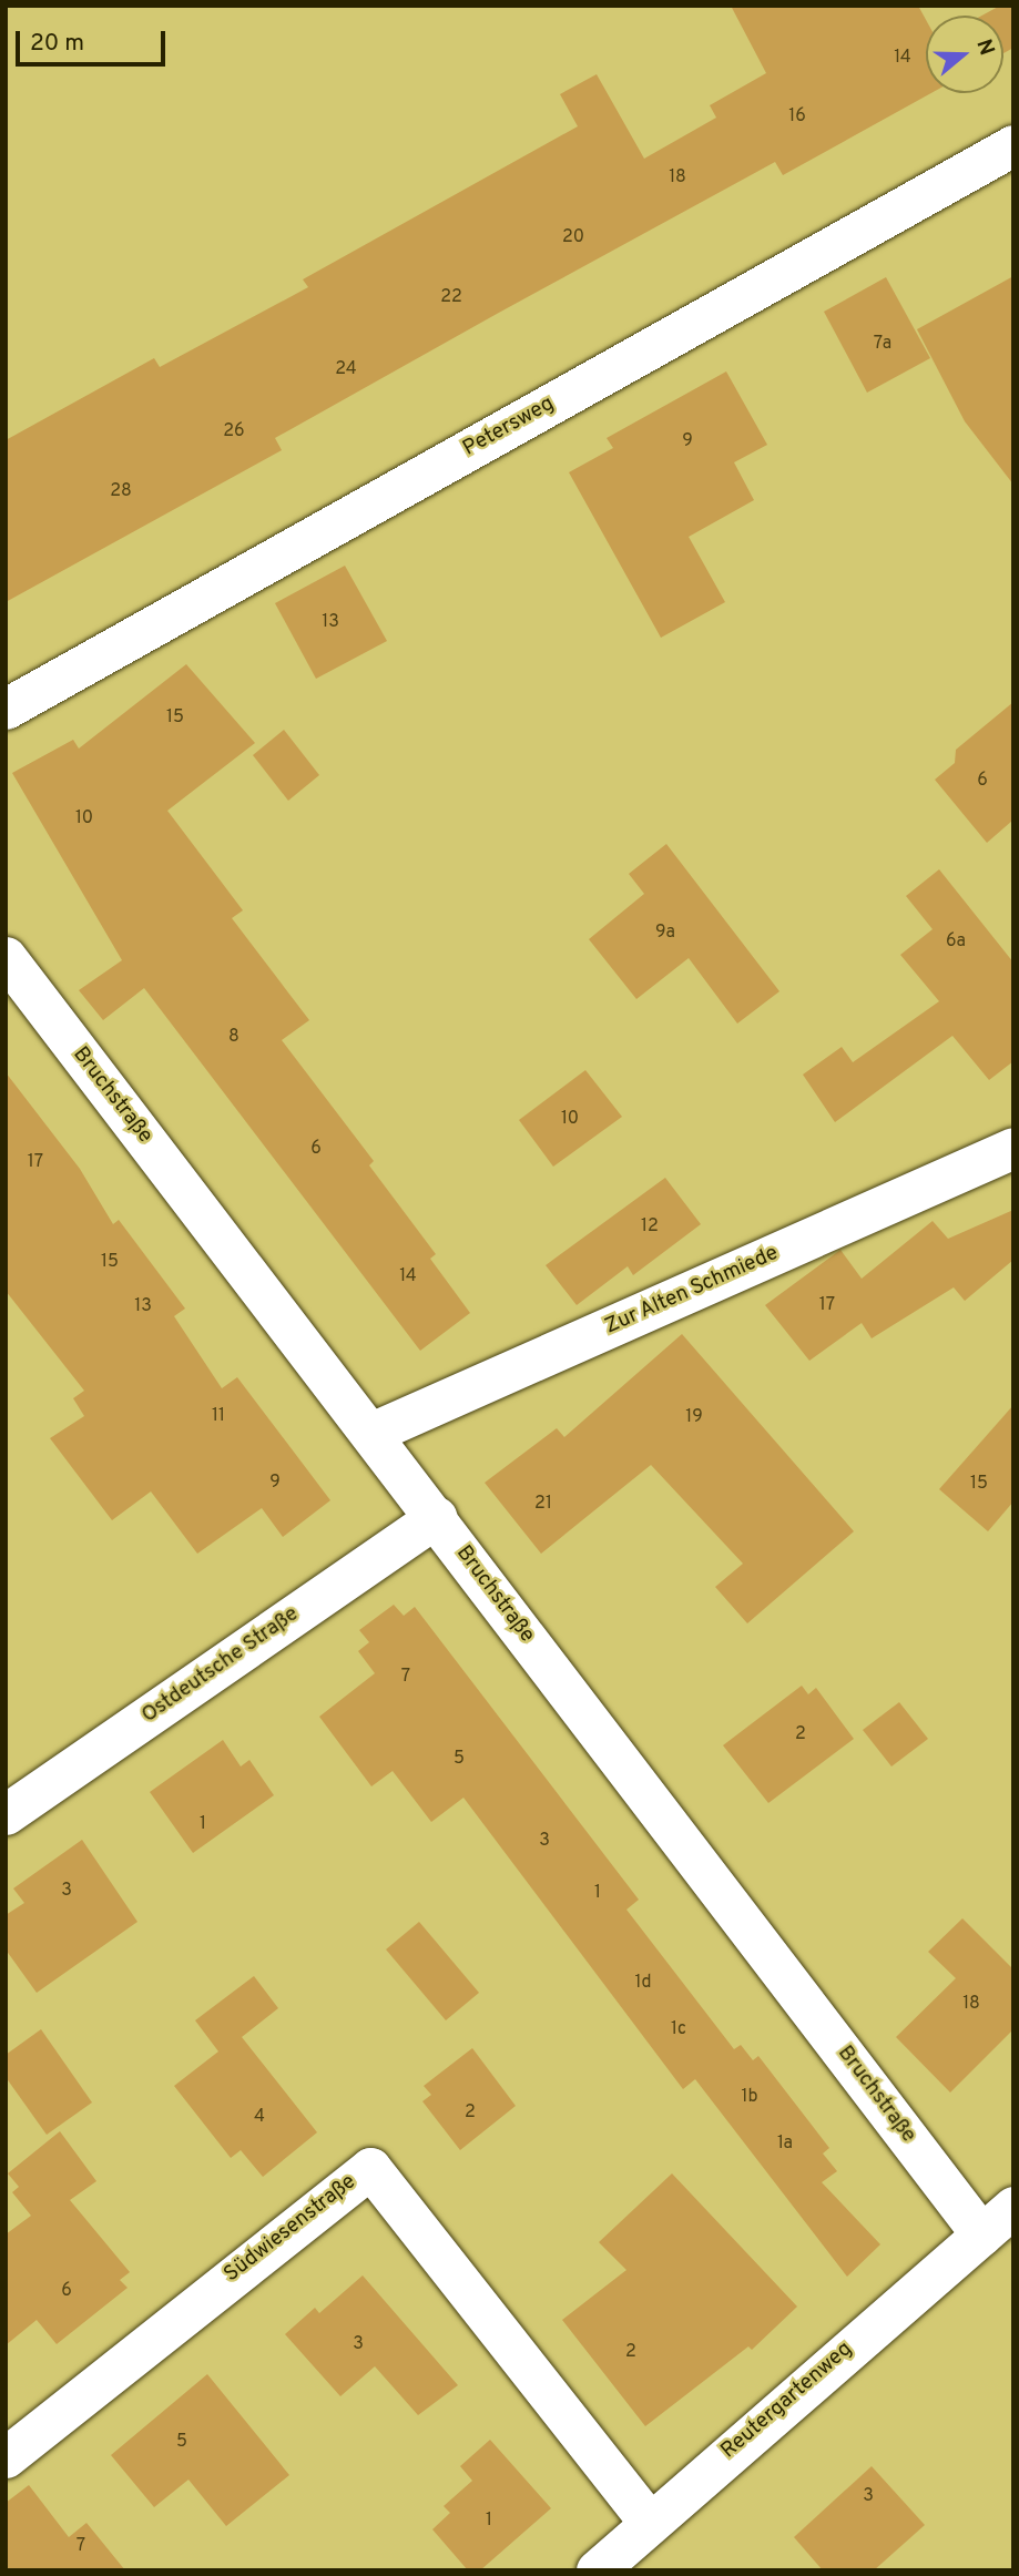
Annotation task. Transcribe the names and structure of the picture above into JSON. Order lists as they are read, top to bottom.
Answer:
{
  "streets": {
    "street": [
      "Petersweg",
      "Bruchstraße",
      "Zur Alten Schmiede",
      "Ostdeutsche Straße",
      "Südwiesenstraße",
      "Reutergartenweg"
    ]
  },
  "crossings": [
    ["Bruchstraße", "Zur Alten Schmiede"],
    ["Bruchstraße", "Ostdeutsche Straße"],
    ["Bruchstraße", "Reutergartenweg"],
    ["Südwiesenstraße", "Reutergartenweg"]
  ],
  "house_numbers": [
    "14",
    "16",
    "18",
    "20",
    "22",
    "7a",
    "24",
    "26",
    "9",
    "28",
    "13",
    "15",
    "6",
    "10",
    "9a",
    "6a",
    "8",
    "10",
    "6",
    "17",
    "12",
    "15",
    "14",
    "17",
    "13",
    "11",
    "19",
    "9",
    "15",
    "21",
    "7",
    "2",
    "5",
    "1",
    "3",
    "3",
    "1",
    "1d",
    "18",
    "1c",
    "1b",
    "2",
    "4",
    "1a",
    "6",
    "3",
    "2",
    "5",
    "3",
    "1",
    "7"
  ],
  "scale_bar": "20 m",
  "north": "right"
}
